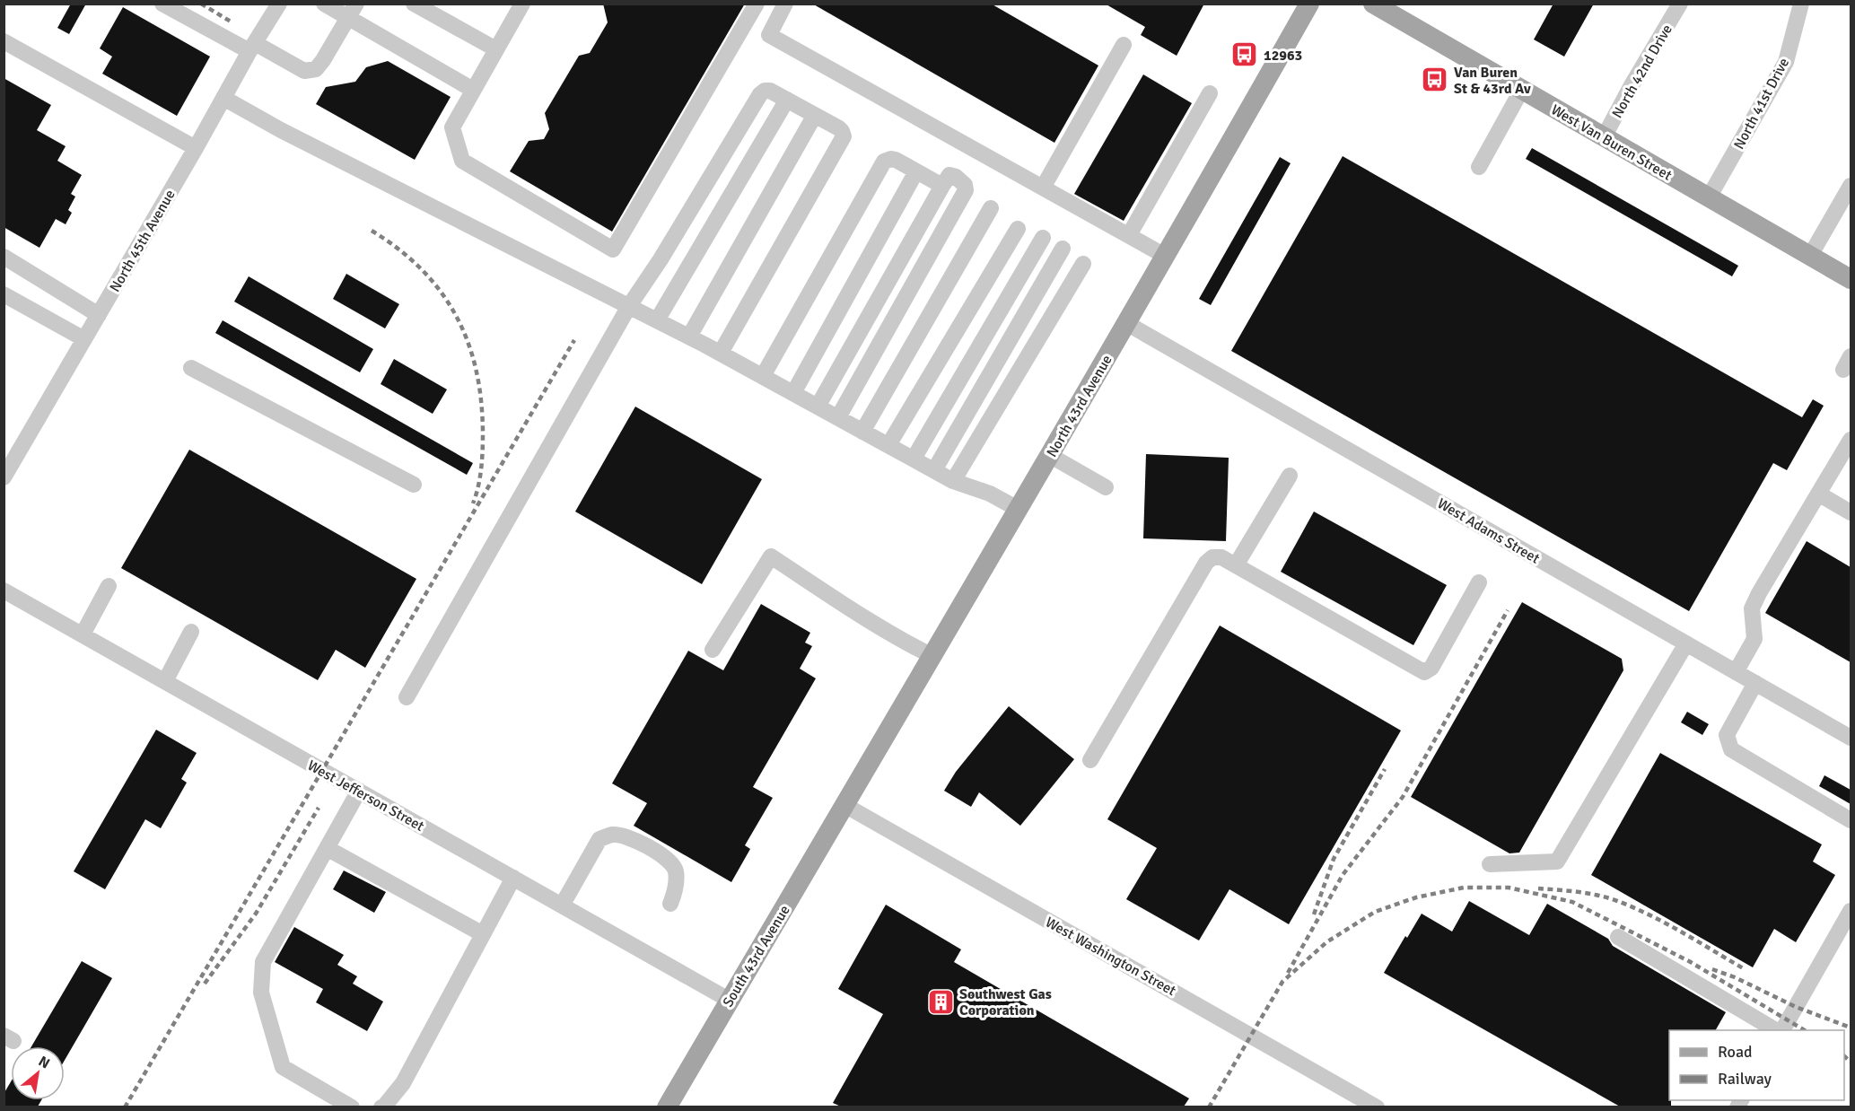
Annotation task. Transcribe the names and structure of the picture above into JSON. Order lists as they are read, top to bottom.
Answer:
{
  "streets": {
    "main road": ["West Van Buren Street", "North 43rd Avenue", "South 43rd Avenue"],
    "street": [
      "North 42nd Drive",
      "North 41st Drive",
      "North 45th Avenue",
      "West Adams Street",
      "West Jefferson Street",
      "West Washington Street"
    ]
  },
  "crossings": [
    ["North 42nd Drive", "West Van Buren Street"],
    ["North 41st Drive", "West Van Buren Street"],
    ["North 43rd Avenue", "West Adams Street"],
    ["North 43rd Avenue", "South 43rd Avenue"],
    ["North 43rd Avenue", "West Washington Street"],
    ["West Jefferson Street", "South 43rd Avenue"],
    ["South 43rd Avenue", "West Washington Street"]
  ],
  "places": {
    "bus stop": ["12963", "Van Buren St & 43rd Av"],
    "building": ["Southwest Gas Corporation"]
  },
  "legend": ["Road", "Railway"],
  "north": "top right"
}
